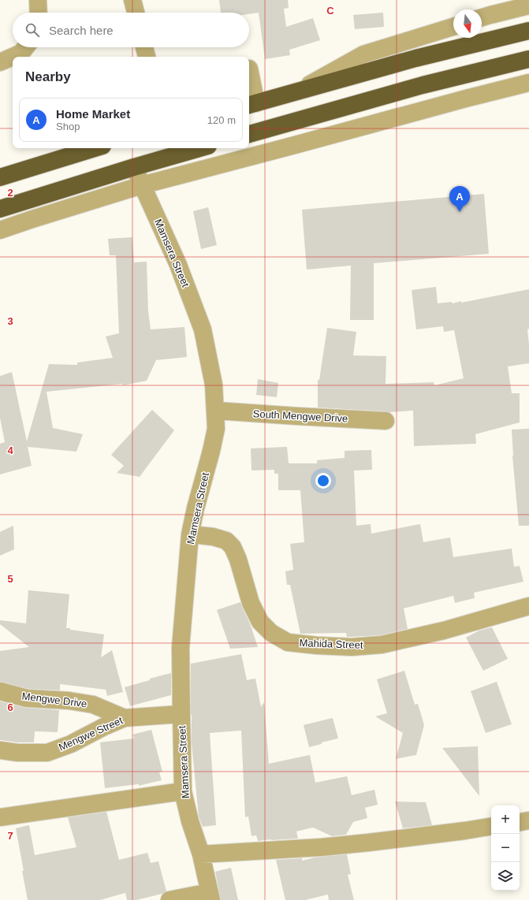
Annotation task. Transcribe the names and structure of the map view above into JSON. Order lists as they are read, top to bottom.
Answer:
{
  "streets": {
    "street": [
      "Mamsera Street",
      "South Mengwe Drive",
      "Mahida Street",
      "Mengwe Drive",
      "Mengwe Street"
    ]
  },
  "crossings": [
    ["Mamsera Street", "South Mengwe Drive"],
    ["Mamsera Street", "Mahida Street"],
    ["Mamsera Street", "Mengwe Street"],
    ["Mengwe Drive", "Mengwe Street"]
  ],
  "north": "bottom",
  "page": {
    "search": "Search here",
    "heading": "Nearby",
    "list": [
      {
        "mark": "A",
        "name": "Home Market",
        "note": "Shop",
        "value": "120 m"
      }
    ],
    "pins": "A",
    "map_buttons": ["+", "−"]
  },
  "grid": {
    "columns": ["C"],
    "rows": [
      "2",
      "3",
      "4",
      "5",
      "6",
      "7"
    ]
  }
}
